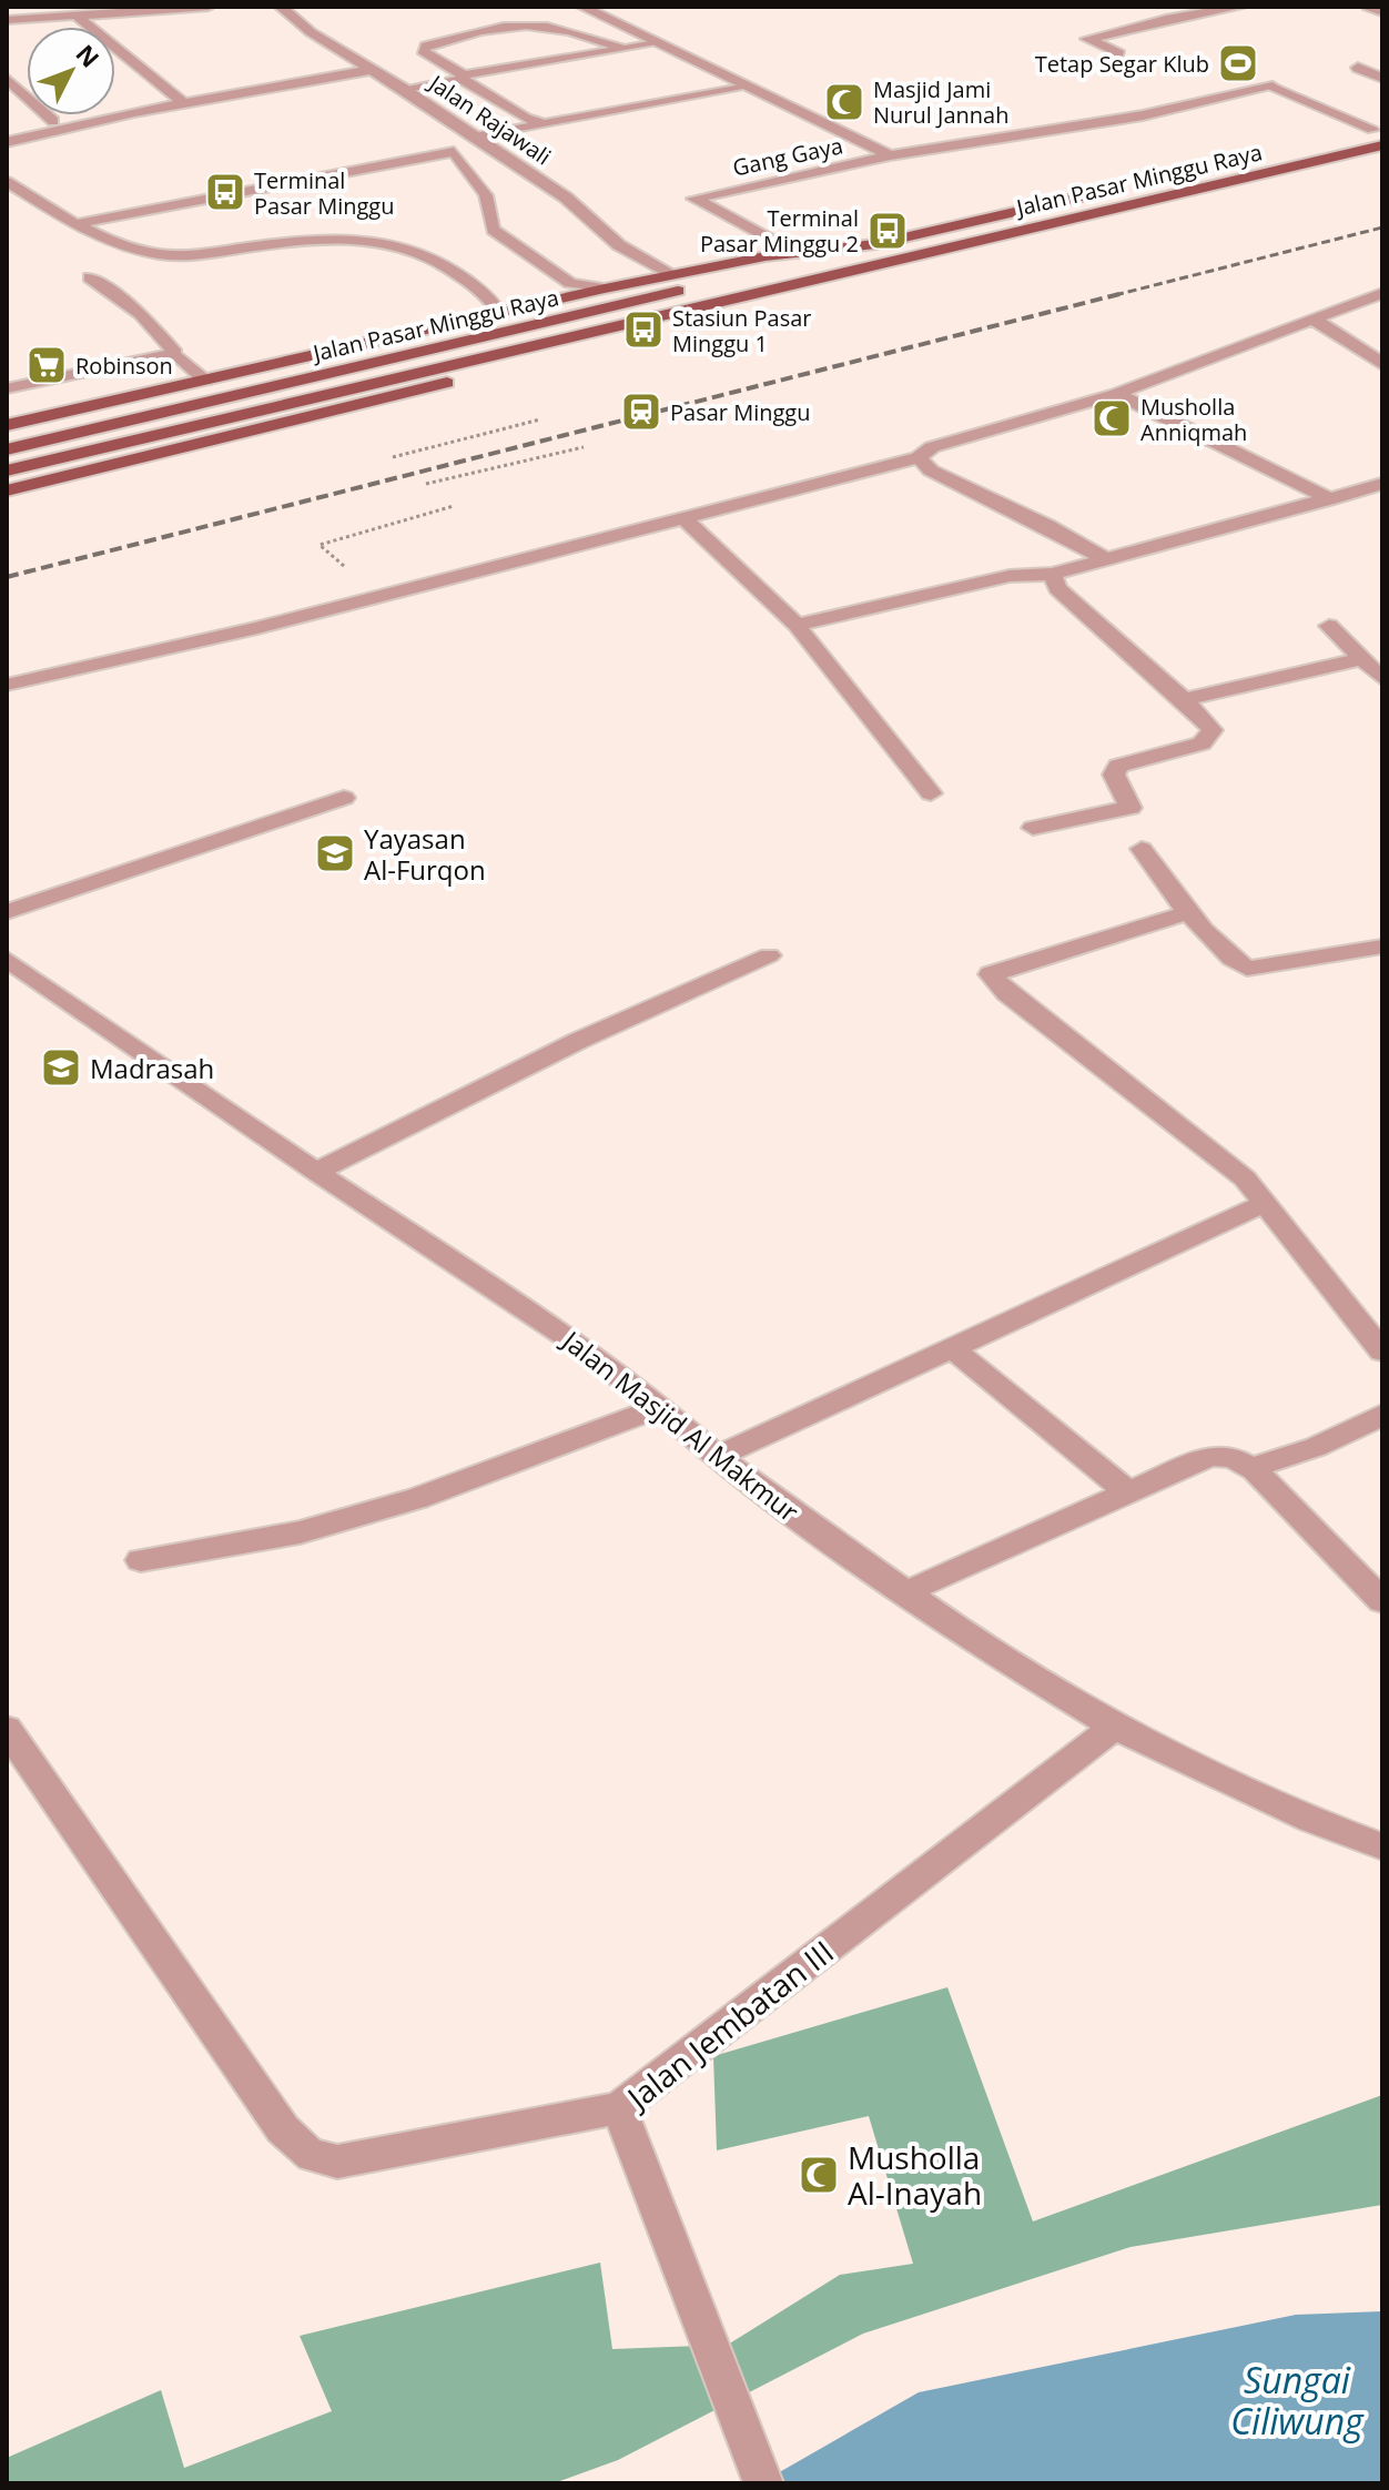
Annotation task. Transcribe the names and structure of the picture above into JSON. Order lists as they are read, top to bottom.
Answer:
{
  "streets": {
    "main road": ["Jalan Pasar Minggu Raya"],
    "street": [
      "Jalan Rajawali",
      "Gang Gaya",
      "Jalan Masjid Al Makmur",
      "Jalan Jembatan III"
    ]
  },
  "crossings": [
    ["Jalan Rajawali", "Jalan Pasar Minggu Raya"],
    ["Gang Gaya", "Jalan Pasar Minggu Raya"],
    ["Jalan Masjid Al Makmur", "Jalan Jembatan III"]
  ],
  "water": ["Sungai Ciliwung"],
  "places": {
    "sports": ["Tetap Segar Klub"],
    "mosque": ["Masjid Jami Nurul Jannah", "Musholla Anniqmah", "Musholla Al-Inayah"],
    "bus stop": ["Terminal Pasar Minggu", "Terminal Pasar Minggu 2", "Stasiun Pasar Minggu 1"],
    "supermarket": ["Robinson"],
    "station": ["Pasar Minggu"],
    "school or university": ["Yayasan Al-Furqon", "Madrasah"]
  },
  "north": "top right"
}
